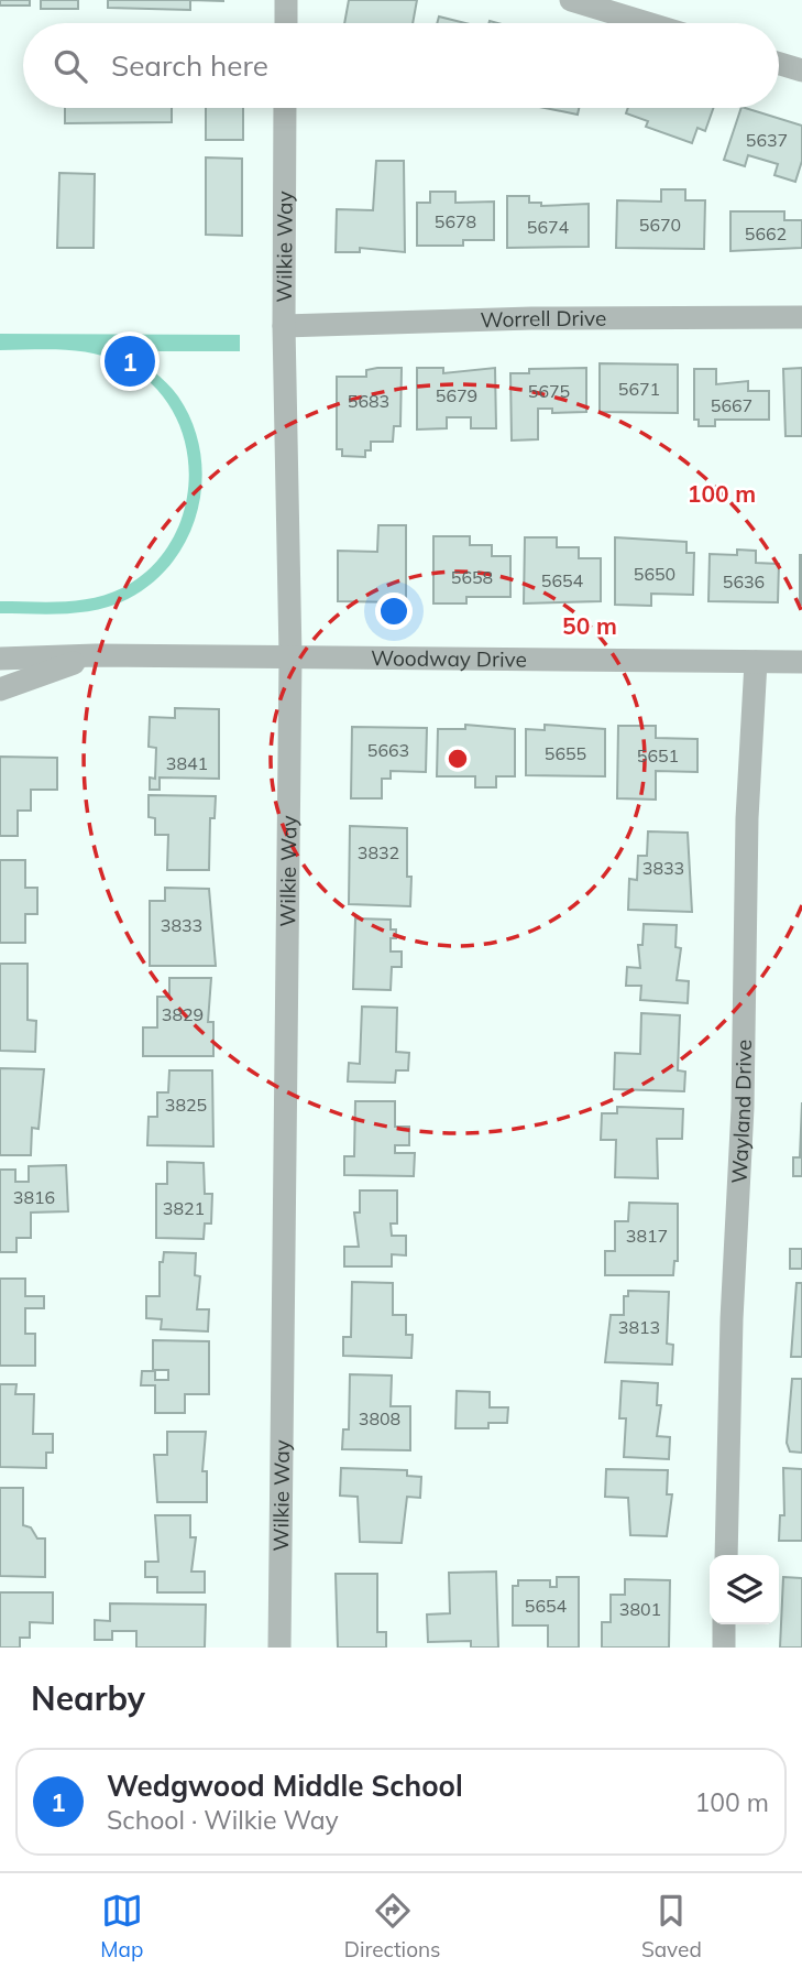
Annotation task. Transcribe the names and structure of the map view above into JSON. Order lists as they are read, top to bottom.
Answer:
{
  "streets": {
    "street": [
      "Wilkie Way",
      "Worrell Drive",
      "Woodway Drive",
      "Wayland Drive"
    ]
  },
  "crossings": [
    ["Wilkie Way", "Worrell Drive"],
    ["Wilkie Way", "Woodway Drive"],
    ["Woodway Drive", "Wayland Drive"]
  ],
  "house_numbers": [
    "5637",
    "5678",
    "5670",
    "5674",
    "5662",
    "5671",
    "5675",
    "5679",
    "5683",
    "5667",
    "5650",
    "5658",
    "5654",
    "5636",
    "5663",
    "5655",
    "5651",
    "3841",
    "3832",
    "3833",
    "3833",
    "3829",
    "3825",
    "3816",
    "3821",
    "3817",
    "3813",
    "3808",
    "5654",
    "3801"
  ],
  "page": {
    "search": "Search here",
    "pins": "1",
    "heading": "Nearby",
    "list": [
      {
        "mark": "1",
        "name": "Wedgwood Middle School",
        "note": "School · Wilkie Way",
        "value": "100 m"
      }
    ],
    "nav": ["Map", "Directions", "Saved"]
  },
  "rings": ["100 m", "50 m"]
}
